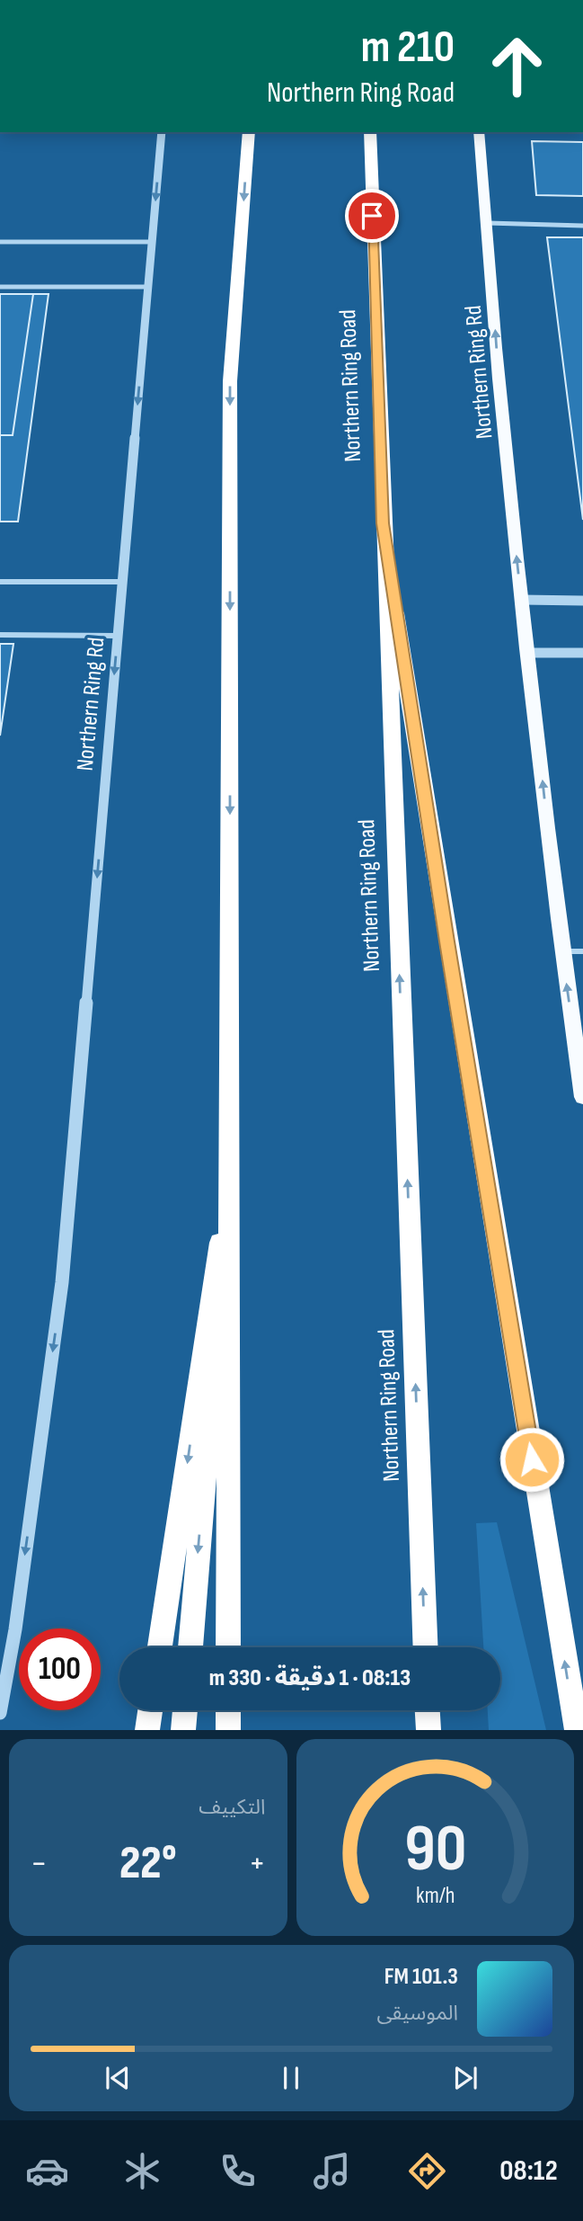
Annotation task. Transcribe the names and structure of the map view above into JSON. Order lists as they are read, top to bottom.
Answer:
{
  "streets": {
    "highway": ["Northern Ring Road"],
    "main road": ["Northern Ring Rd"]
  },
  "page": {
    "turn": ["210 m", "Northern Ring Road"],
    "limit": "100",
    "trip": "08:13 · 1 دقيقة · 330 m",
    "tile": "التكييف",
    "heat": ["−", "22°", "+"],
    "song": ["101.3 FM", "الموسيقى"],
    "tabs": "08:12",
    "gauge": ["90", "km/h"]
  }
}
